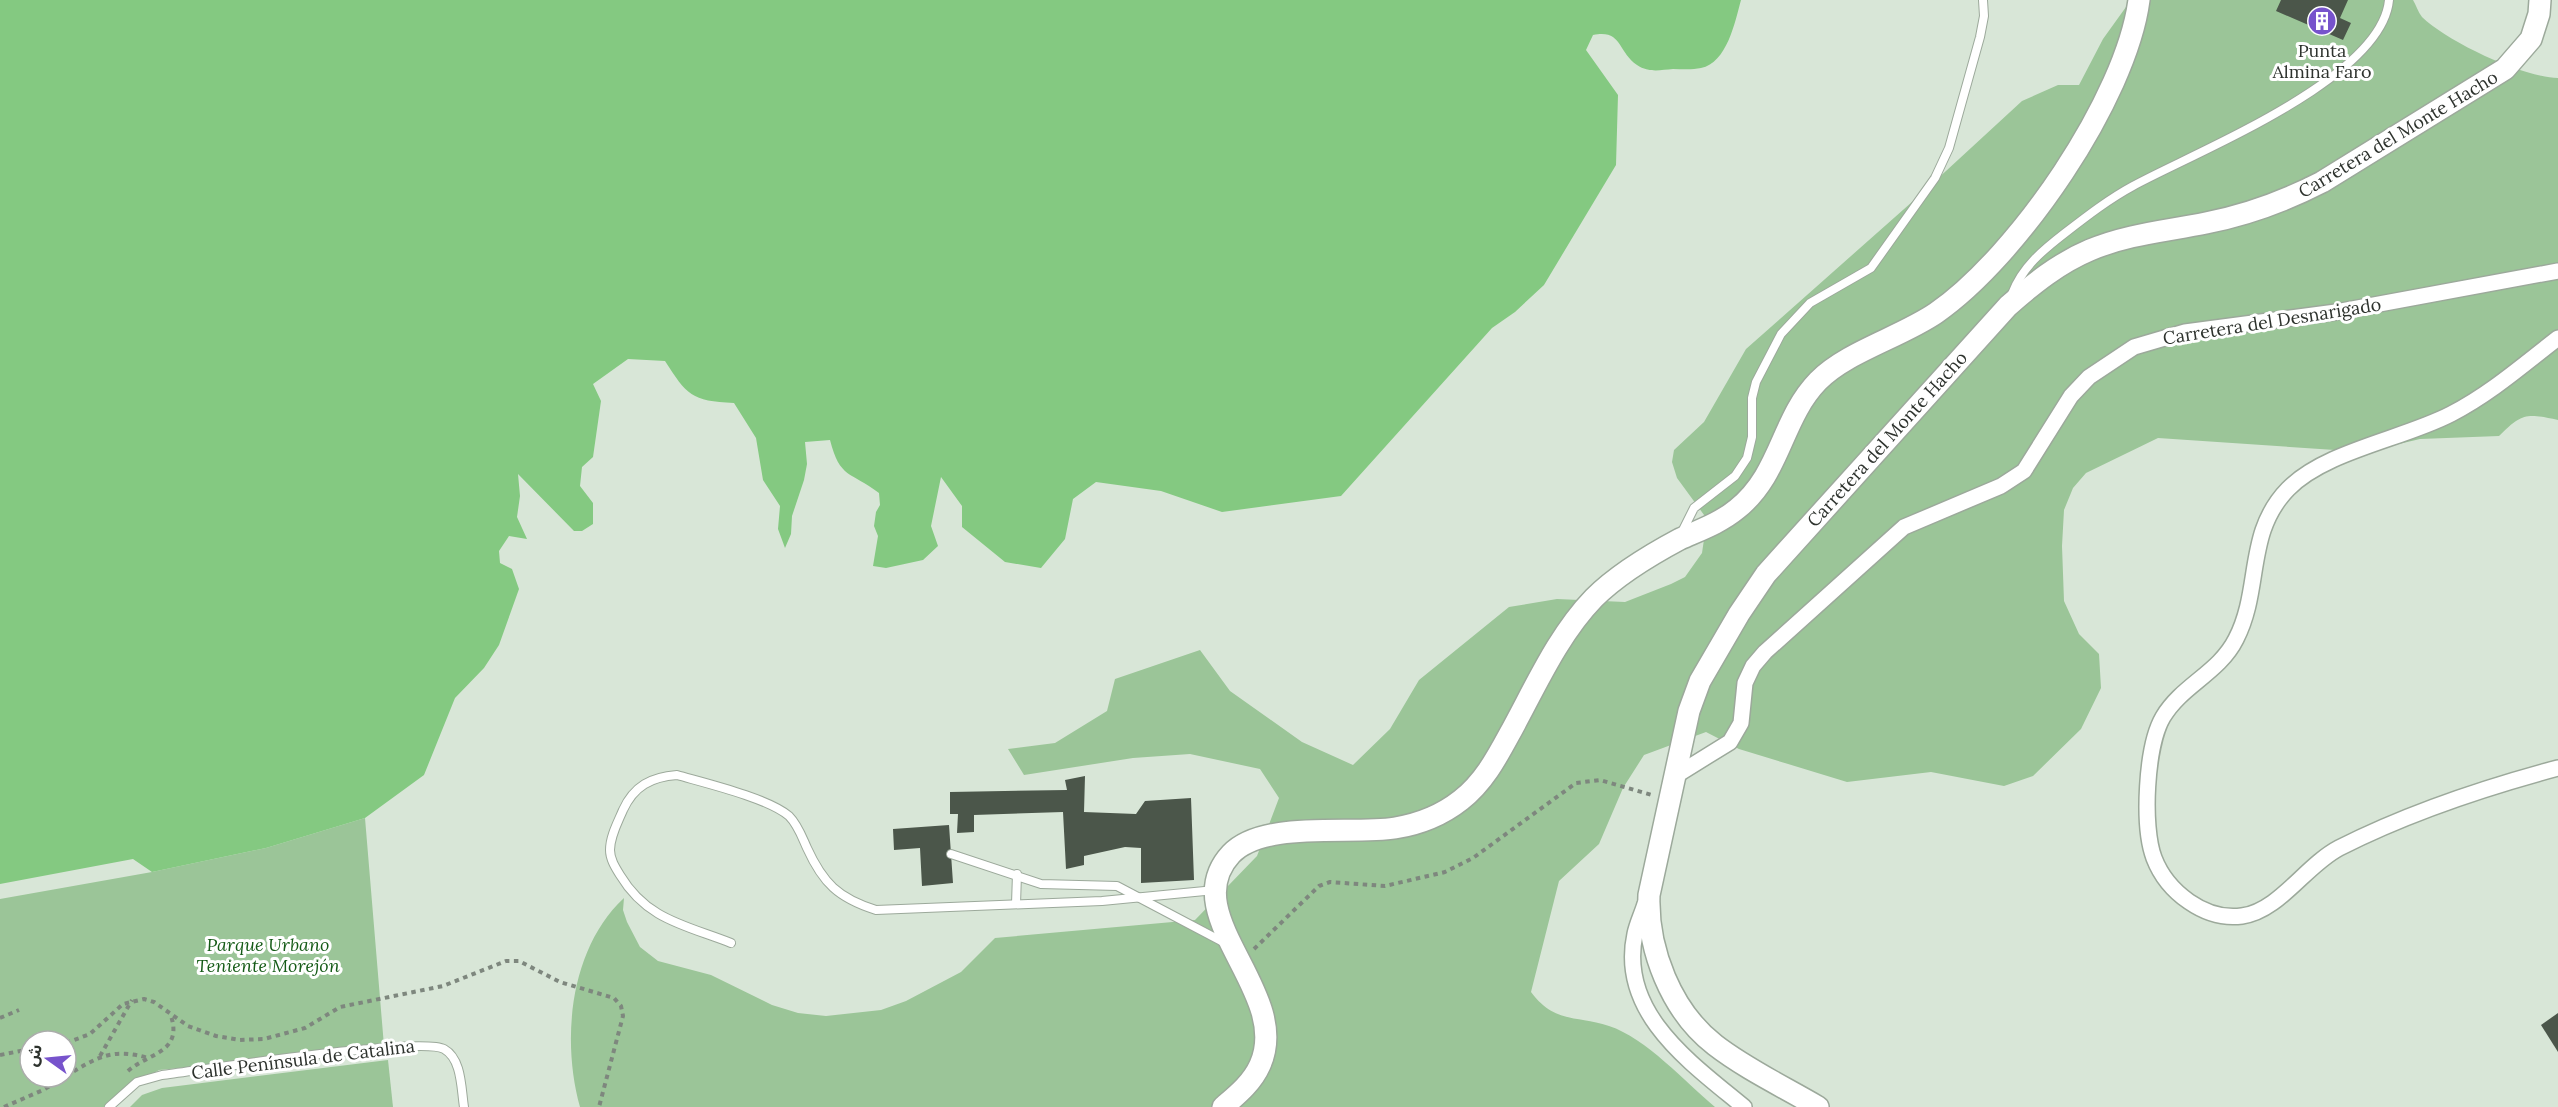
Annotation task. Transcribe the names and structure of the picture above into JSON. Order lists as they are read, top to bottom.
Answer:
{
  "streets": {
    "main road": ["Carretera del Monte Hacho"],
    "street": ["Carretera del Desnarigado"],
    "lane": ["Calle Península de Catalina"]
  },
  "crossings": [
    ["Carretera del Monte Hacho", "Carretera del Desnarigado"]
  ],
  "parks": ["Parque Urbano Teniente Morejón"],
  "places": {
    "building": ["Punta Almina Faro"]
  },
  "north": "left"
}
